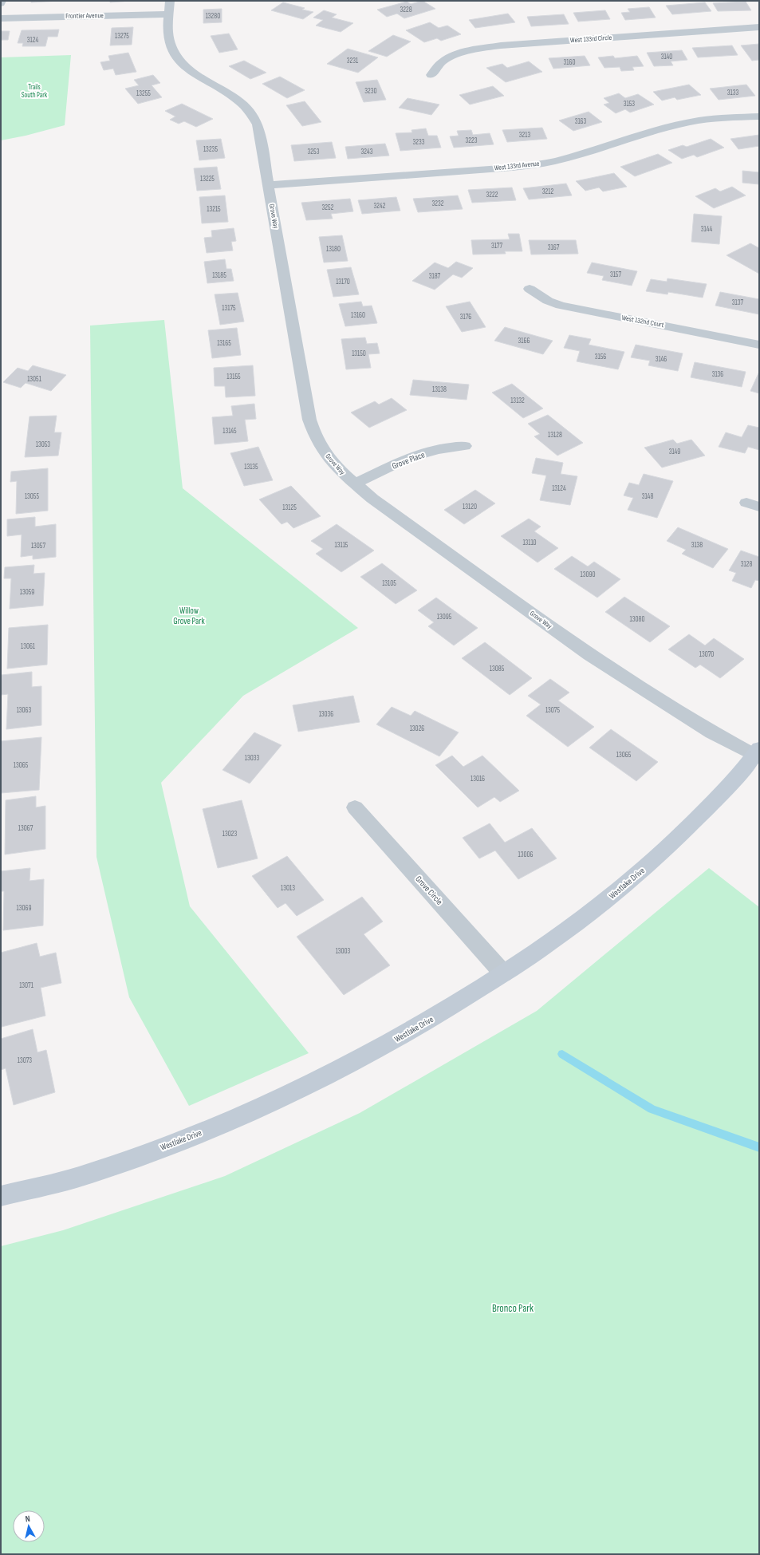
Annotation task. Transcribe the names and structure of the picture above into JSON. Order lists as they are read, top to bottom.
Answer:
{
  "streets": {
    "street": [
      "Frontier Avenue",
      "West 133rd Circle",
      "West 133rd Avenue",
      "Grove Way",
      "West 132nd Court",
      "Grove Place",
      "Westlake Drive",
      "Grove Circle"
    ]
  },
  "crossings": [
    ["Frontier Avenue", "Grove Way"],
    ["West 133rd Avenue", "Grove Way"],
    ["Grove Way", "Grove Place"],
    ["Grove Way", "Westlake Drive"],
    ["Westlake Drive", "Grove Circle"]
  ],
  "parks": ["Trails South Park", "Willow Grove Park", "Bronco Park"],
  "house_numbers": [
    "3228",
    "13280",
    "13275",
    "3124",
    "3140",
    "3231",
    "3160",
    "3230",
    "3133",
    "13255",
    "3153",
    "3163",
    "3213",
    "3223",
    "3233",
    "13235",
    "3253",
    "3243",
    "13225",
    "3212",
    "3222",
    "3232",
    "3242",
    "3252",
    "13215",
    "3144",
    "3177",
    "3167",
    "13180",
    "3157",
    "13185",
    "3187",
    "13170",
    "3137",
    "13175",
    "13160",
    "3176",
    "3166",
    "13165",
    "13150",
    "3156",
    "3146",
    "3136",
    "13155",
    "13051",
    "13138",
    "13132",
    "13145",
    "13128",
    "13053",
    "3149",
    "13135",
    "13124",
    "13055",
    "3148",
    "13120",
    "13125",
    "13110",
    "13115",
    "3138",
    "13057",
    "3128",
    "13090",
    "13105",
    "13059",
    "13095",
    "13080",
    "13061",
    "13070",
    "13085",
    "13063",
    "13075",
    "13036",
    "13026",
    "13065",
    "13033",
    "13065",
    "13016",
    "13067",
    "13023",
    "13006",
    "13013",
    "13069",
    "13003",
    "13071",
    "13073"
  ],
  "north": "top"
}
